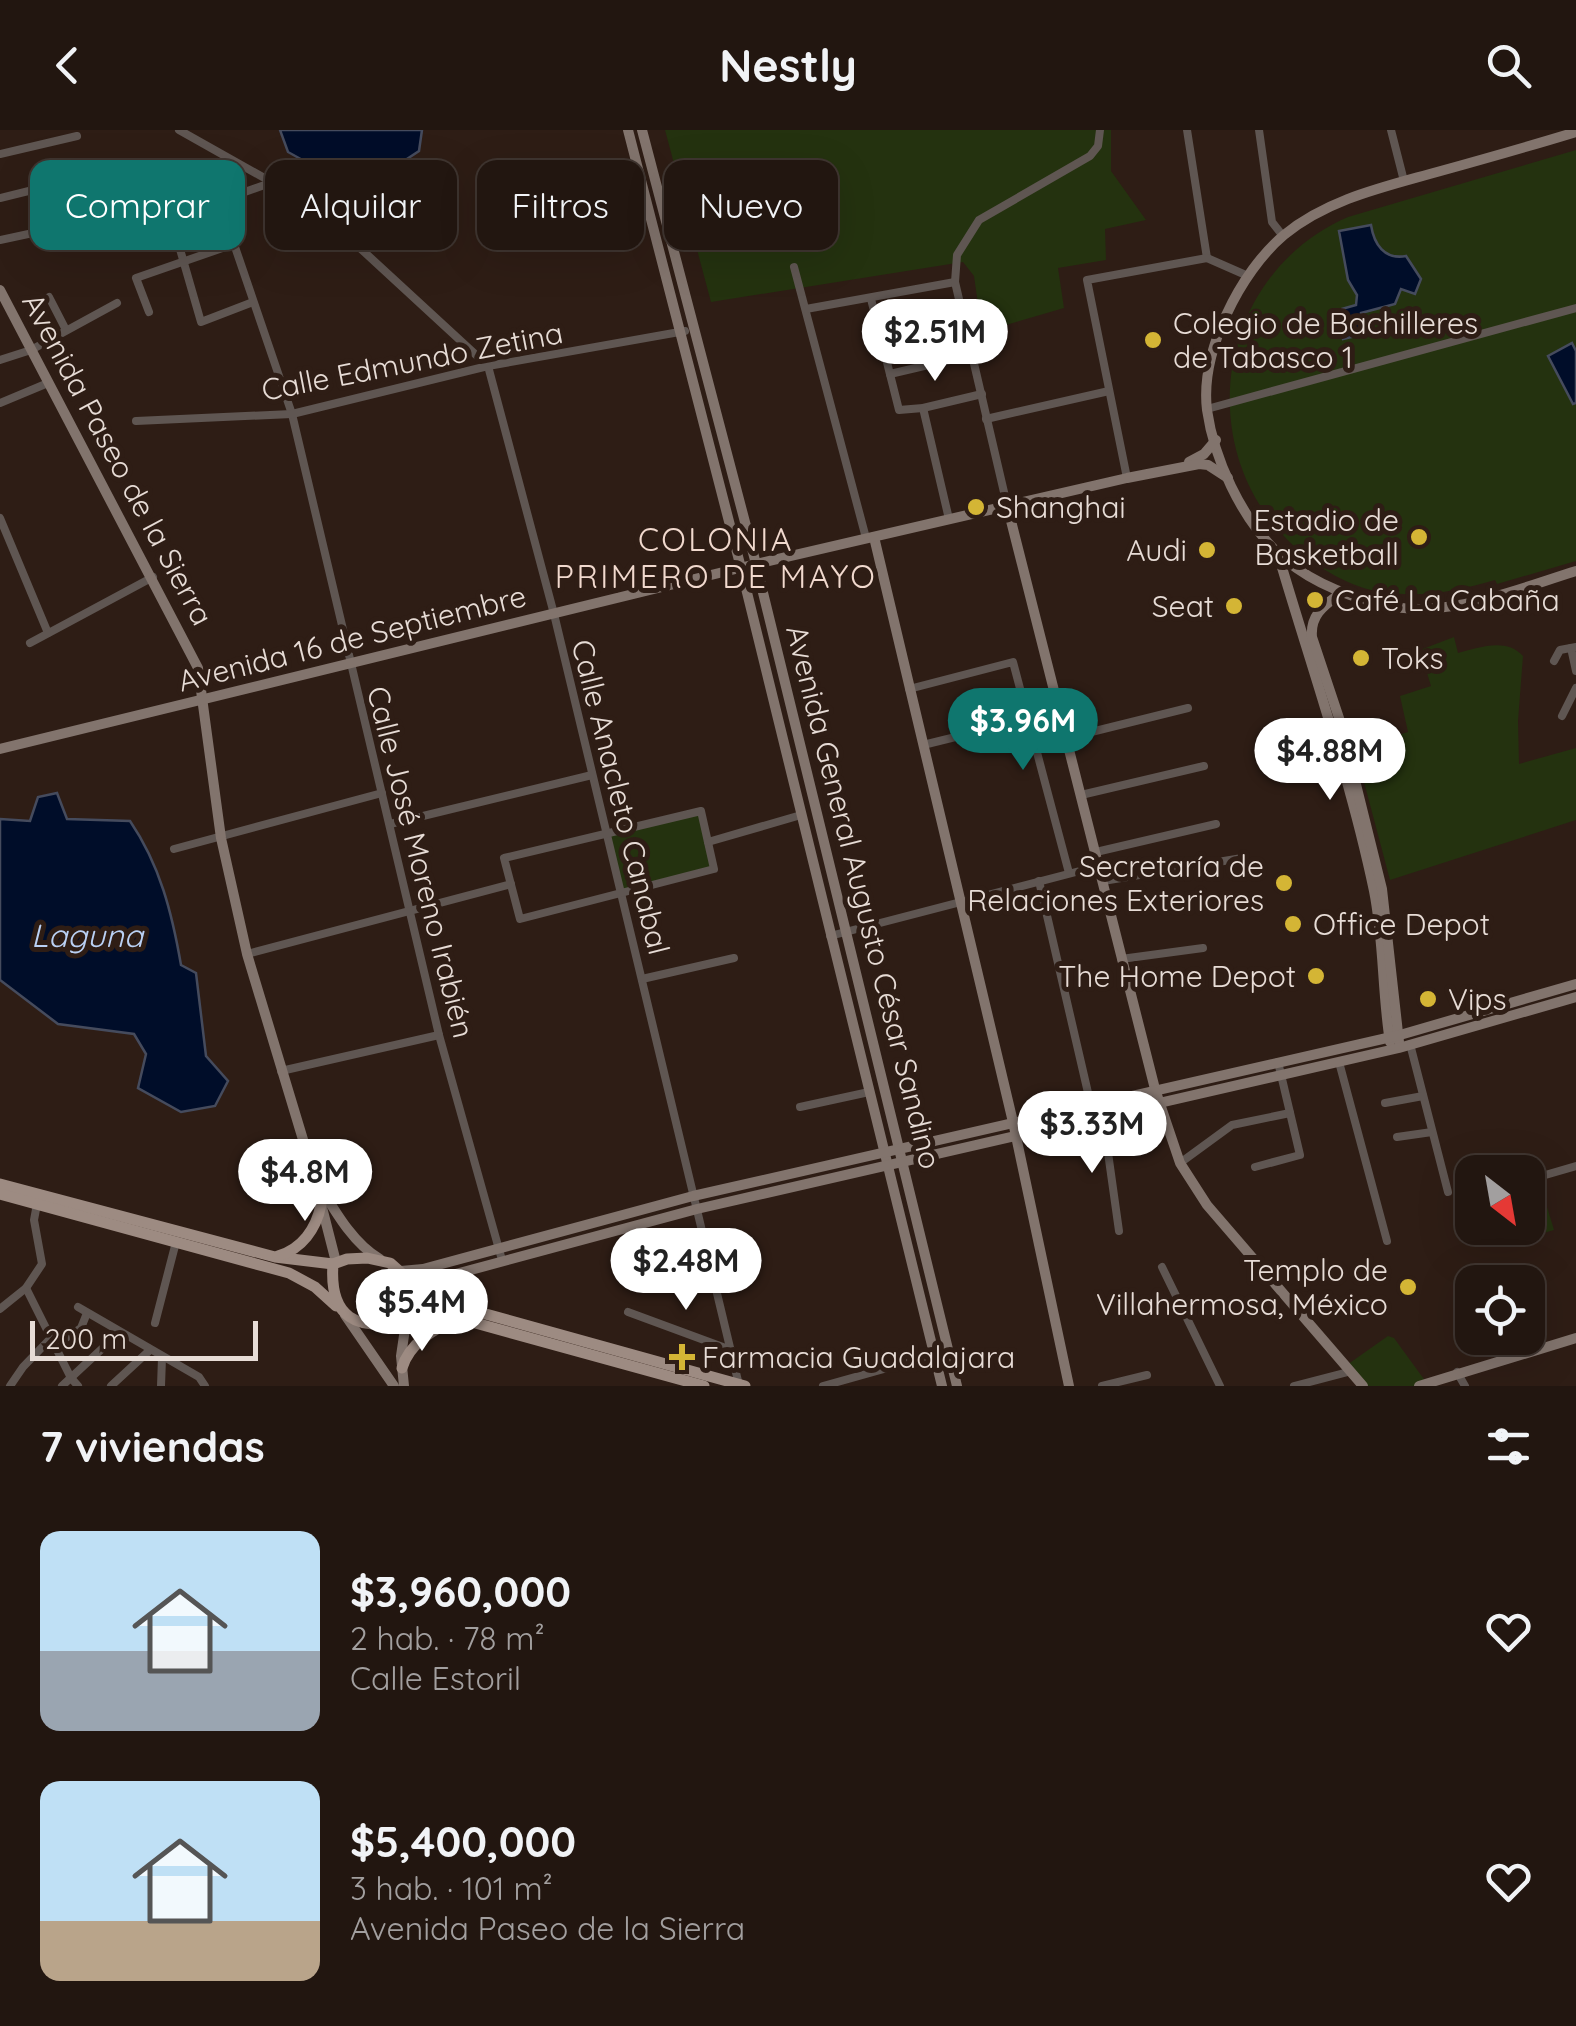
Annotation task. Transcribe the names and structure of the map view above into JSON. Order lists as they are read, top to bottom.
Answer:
{
  "streets": {
    "main road": ["Avenida Paseo de la Sierra", "Avenida 16 de Septiembre", "Avenida General Augusto César Sandino"],
    "street": ["Calle Edmundo Zetina", "Calle Anacleto Canabal", "Calle José Moreno Irabién"]
  },
  "crossings": [
    ["Calle Edmundo Zetina", "Calle Anacleto Canabal"],
    ["Calle Edmundo Zetina", "Calle José Moreno Irabién"],
    ["Calle Edmundo Zetina", "Avenida General Augusto César Sandino"],
    ["Avenida Paseo de la Sierra", "Avenida 16 de Septiembre"],
    ["Avenida 16 de Septiembre", "Calle Anacleto Canabal"],
    ["Avenida 16 de Septiembre", "Calle José Moreno Irabién"],
    ["Avenida 16 de Septiembre", "Avenida General Augusto César Sandino"]
  ],
  "districts": ["COLONIA PRIMERO DE MAYO"],
  "water": ["Laguna"],
  "places": {
    "other": [
      "Colegio de Bachilleres de Tabasco 1",
      "Shanghai",
      "Estadio de Basketball",
      "Audi",
      "Café La Cabaña",
      "Seat",
      "Toks",
      "Secretaría de Relaciones Exteriores",
      "Office Depot",
      "The Home Depot",
      "Vips",
      "Templo de Villahermosa, México"
    ],
    "health": ["Farmacia Guadalajara"]
  },
  "scale_bar": "200 m",
  "north": "bottom right",
  "page": {
    "header": "Nestly",
    "chip": [
      "Comprar",
      "Alquilar",
      "Filtros",
      "Nuevo"
    ],
    "price": [
      "$2.51M",
      "$3.96M",
      "$4.88M",
      "$3.33M",
      "$4.8M",
      "$2.48M",
      "$5.4M"
    ],
    "scale": "200 m",
    "heading": "7 viviendas",
    "list": [
      {
        "name": "$3,960,000",
        "note": "2 hab. · 78 m² · Calle Estoril"
      },
      {
        "name": "$5,400,000",
        "note": "3 hab. · 101 m² · Avenida Paseo de la Sierra"
      }
    ]
  }
}
